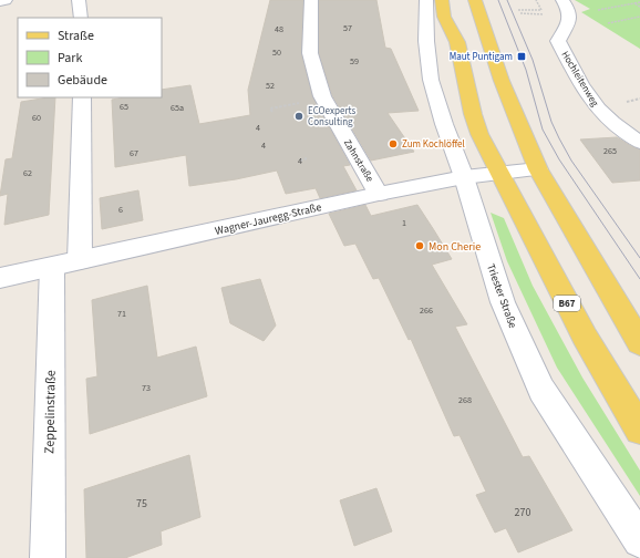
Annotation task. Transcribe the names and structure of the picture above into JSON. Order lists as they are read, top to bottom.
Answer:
{
  "streets": {
    "main road": ["B67"],
    "street": [
      "Hochleitenweg",
      "Zahnstraße",
      "Wagner-Jauregg-Straße",
      "Triester Straße",
      "Zeppelinstraße"
    ]
  },
  "crossings": [
    ["Zahnstraße", "Wagner-Jauregg-Straße"],
    ["Wagner-Jauregg-Straße", "Triester Straße"],
    ["Wagner-Jauregg-Straße", "B67"],
    ["Wagner-Jauregg-Straße", "Zeppelinstraße"]
  ],
  "places": {
    "transit": ["Maut Puntigam"],
    "other": ["ECOexperts Consulting", "Zum Kochlöffel", "Mon Cherie"]
  },
  "house_numbers": [
    "57",
    "48",
    "50",
    "59",
    "52",
    "65",
    "65a",
    "60",
    "4",
    "4",
    "265",
    "67",
    "4",
    "62",
    "6",
    "1",
    "266",
    "71",
    "73",
    "268",
    "75",
    "270"
  ],
  "legend": ["Straße", "Park", "Gebäude"]
}
